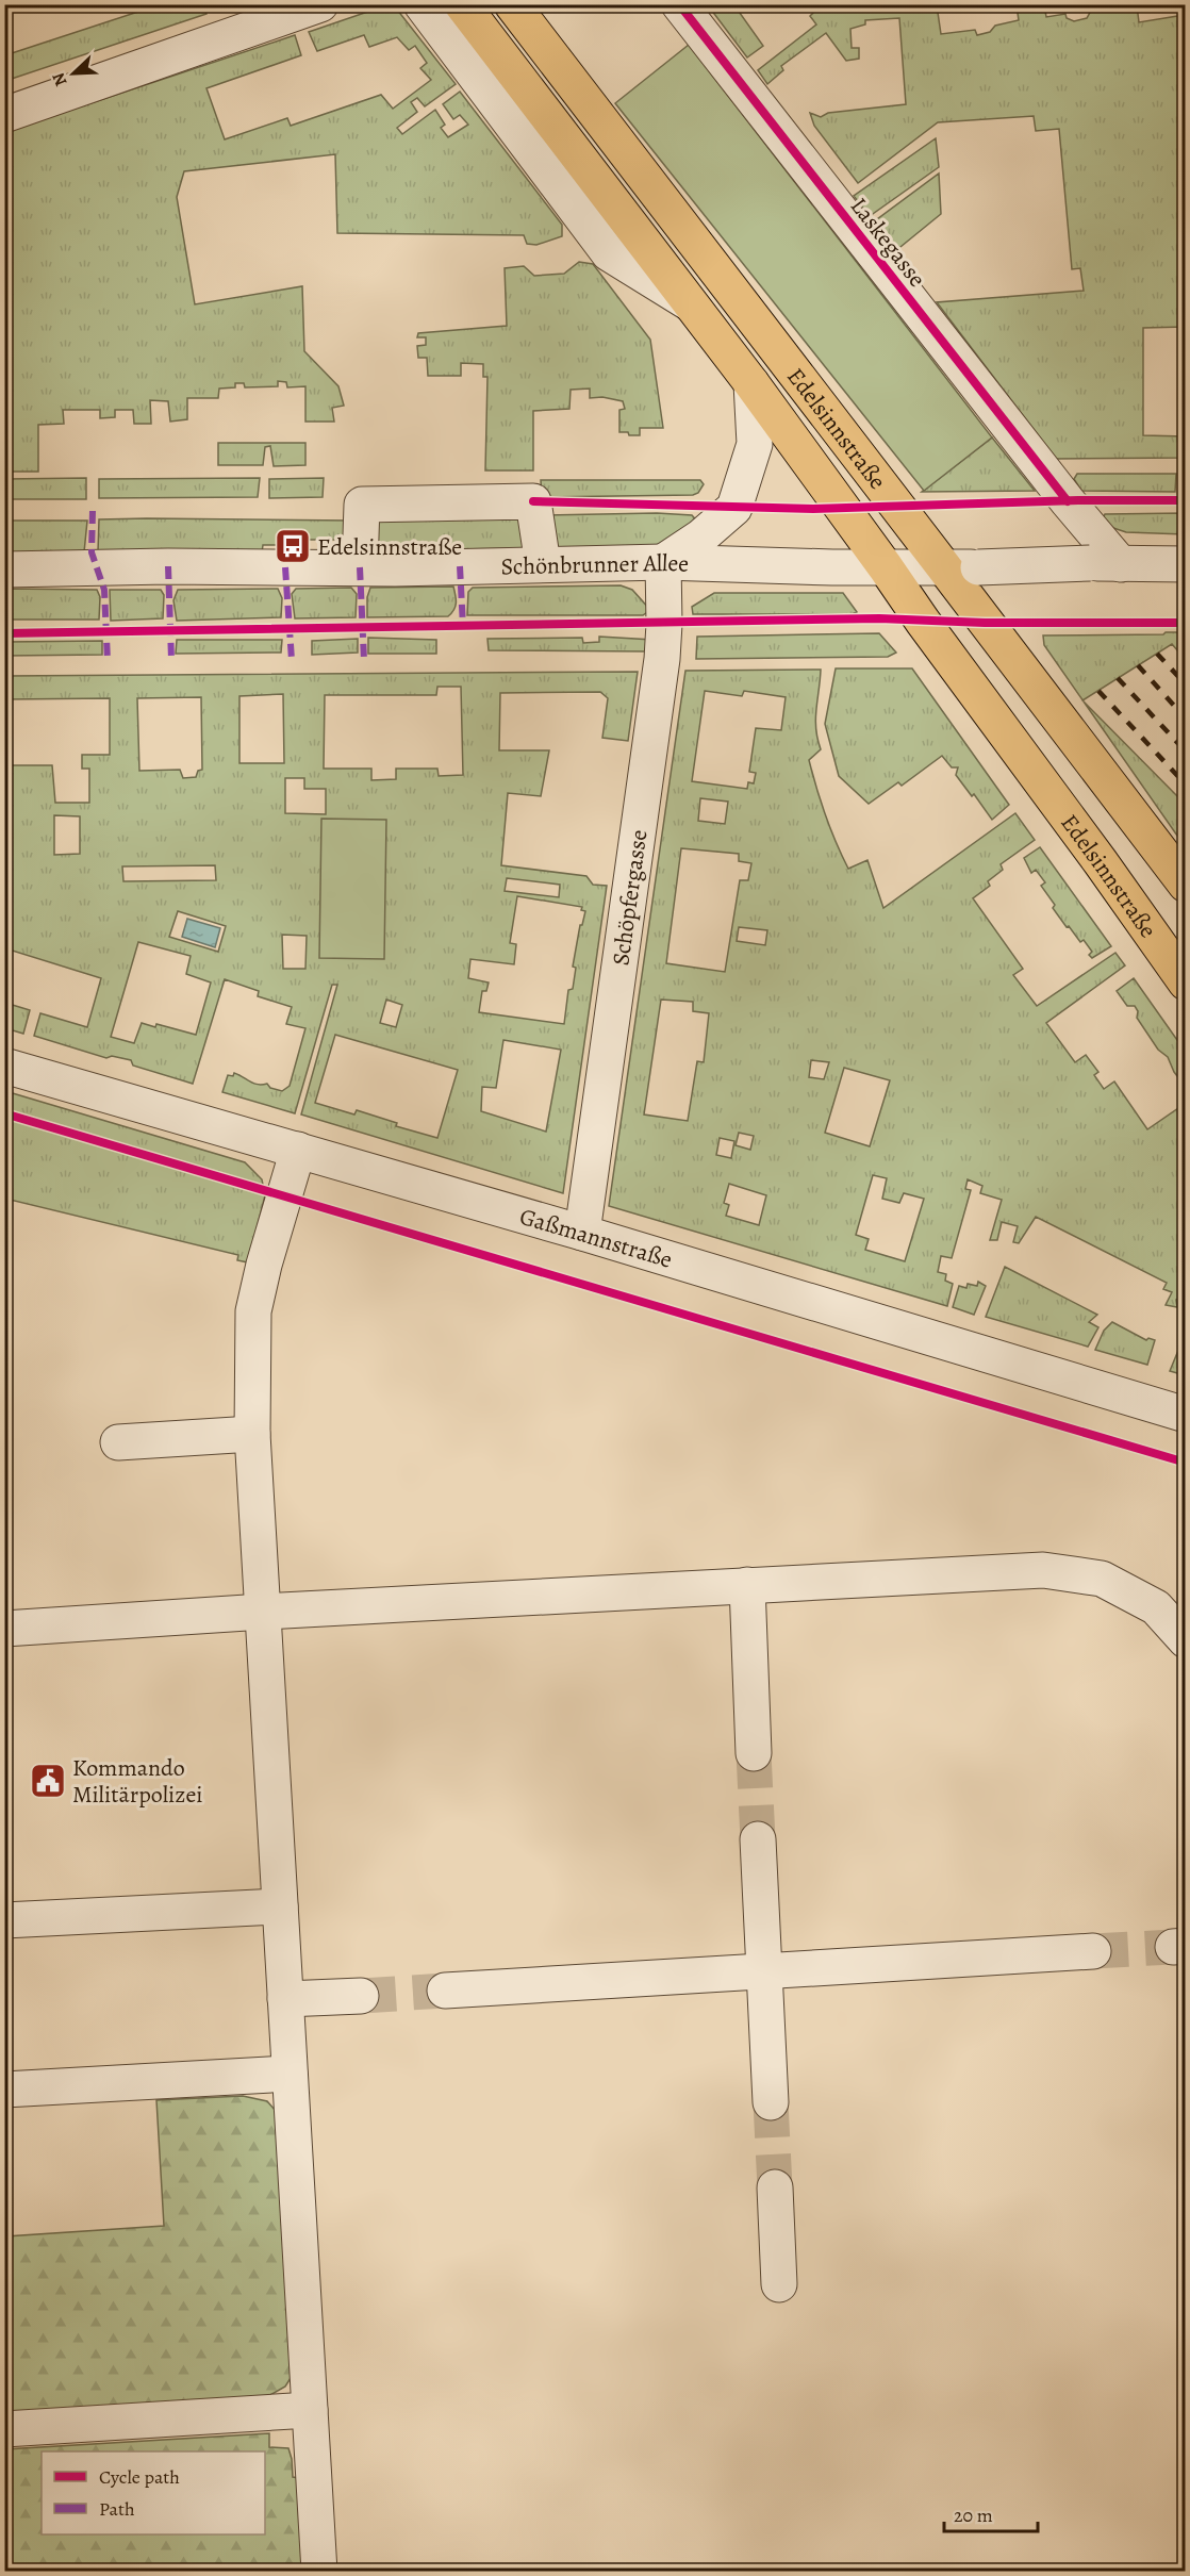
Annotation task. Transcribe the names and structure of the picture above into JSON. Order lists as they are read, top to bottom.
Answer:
{
  "streets": {
    "main road": ["Edelsinnstraße"],
    "street": [
      "Laskegasse",
      "Schönbrunner Allee",
      "Schöpfergasse",
      "Gaßmannstraße"
    ]
  },
  "crossings": [
    ["Laskegasse", "Schönbrunner Allee"],
    ["Edelsinnstraße", "Schönbrunner Allee"],
    ["Schönbrunner Allee", "Schöpfergasse"],
    ["Schöpfergasse", "Gaßmannstraße"]
  ],
  "places": {
    "bus stop": ["Edelsinnstraße"],
    "public building": ["Kommando Militärpolizei"]
  },
  "legend": ["Cycle path", "Path"],
  "scale_bar": "20 m",
  "north": "bottom left"
}
